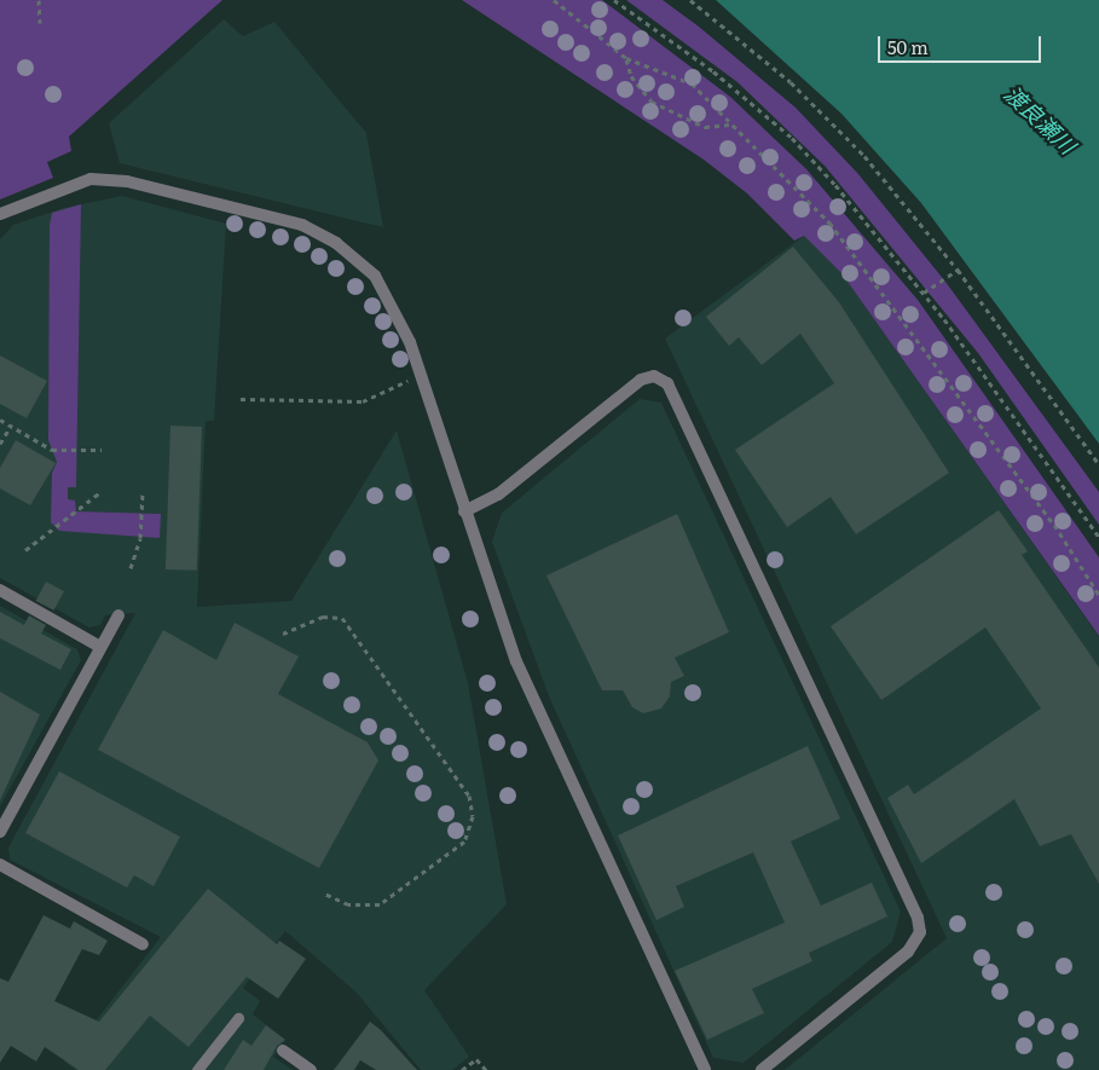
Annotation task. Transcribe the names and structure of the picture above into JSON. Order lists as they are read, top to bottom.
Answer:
{
  "water": ["渡良瀬川"],
  "scale_bar": "50 m"
}
